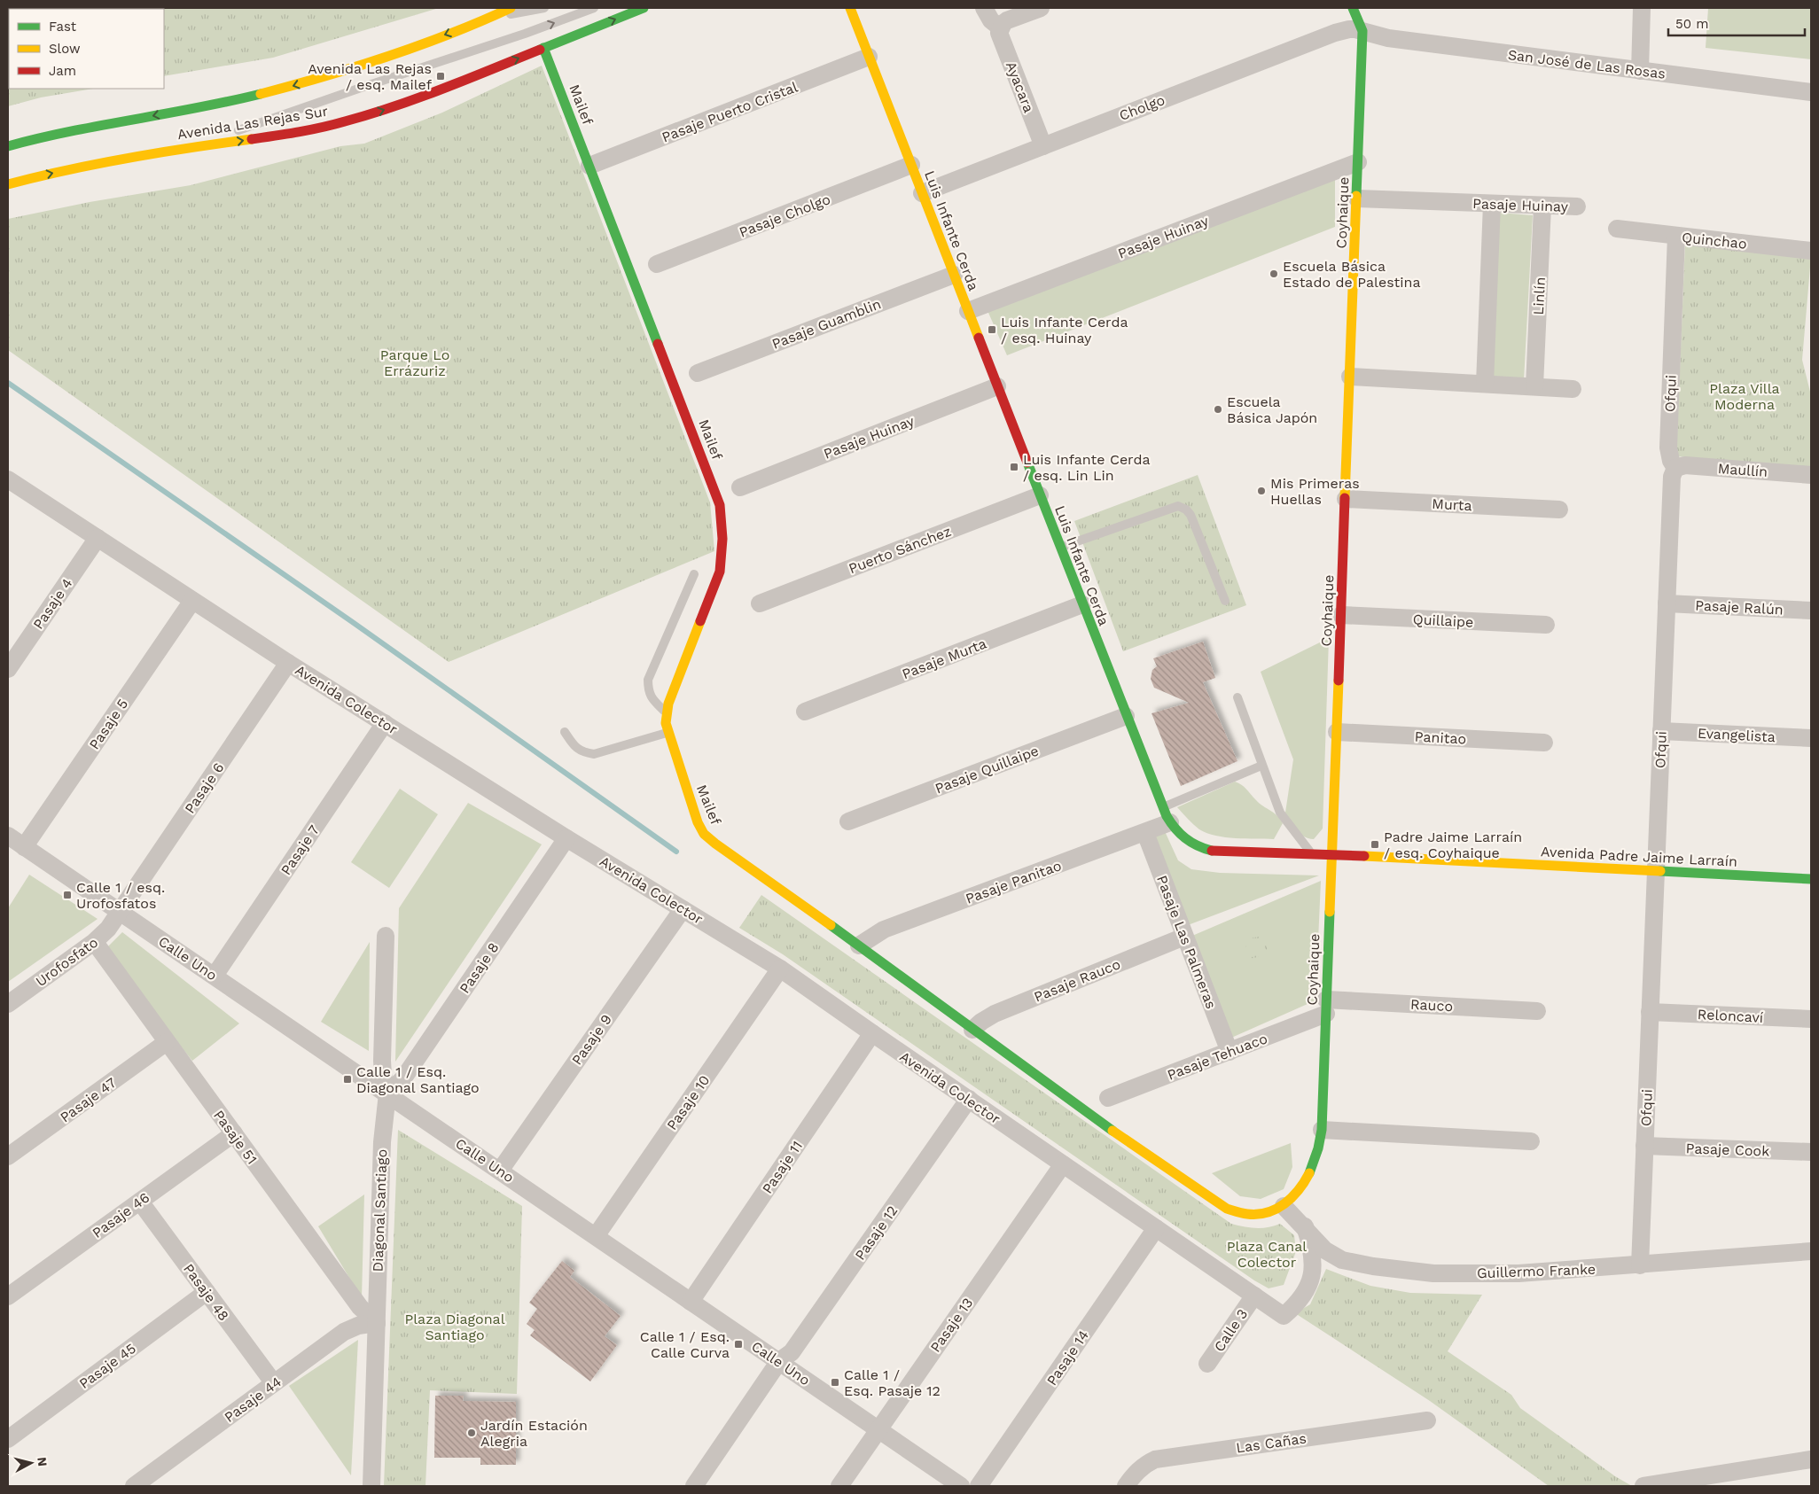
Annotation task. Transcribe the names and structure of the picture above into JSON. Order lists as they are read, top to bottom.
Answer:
{
  "streets": {
    "street": [
      "San José de Las Rosas",
      "Ayacara",
      "Mailef",
      "Cholgo",
      "Pasaje Puerto Cristal",
      "Avenida Las Rejas Sur",
      "Pasaje Huinay",
      "Coyhaique",
      "Pasaje Cholgo",
      "Luis Infante Cerda",
      "Quinchao",
      "Linlín",
      "Pasaje Guamblin",
      "Ofqui",
      "Maullín",
      "Murta",
      "Puerto Sánchez",
      "Pasaje 4",
      "Pasaje Ralún",
      "Quillaipe",
      "Pasaje Murta",
      "Avenida Colector",
      "Pasaje 5",
      "Evangelista",
      "Panitao",
      "Pasaje Quillaipe",
      "Pasaje 6",
      "Pasaje 7",
      "Avenida Padre Jaime Larraín",
      "Pasaje Panitao",
      "Pasaje Las Palmeras",
      "Calle Uno",
      "Urofosfato",
      "Pasaje 8",
      "Pasaje Rauco",
      "Rauco",
      "Reloncaví",
      "Pasaje 9",
      "Pasaje Tehuaco",
      "Pasaje 47",
      "Pasaje 10",
      "Pasaje 51",
      "Pasaje Cook",
      "Pasaje 11",
      "Diagonal Santiago",
      "Pasaje 46",
      "Pasaje 12",
      "Guillermo Franke",
      "Pasaje 48",
      "Pasaje 13",
      "Calle 3",
      "Pasaje 14",
      "Pasaje 45",
      "Pasaje 44",
      "Las Cañas"
    ]
  },
  "crossings": [
    ["San José de Las Rosas", "Cholgo"],
    ["San José de Las Rosas", "Coyhaique"],
    ["Ayacara", "Cholgo"],
    ["Mailef", "Pasaje Puerto Cristal"],
    ["Mailef", "Avenida Las Rejas Sur"],
    ["Mailef", "Pasaje Panitao"],
    ["Cholgo", "Coyhaique"],
    ["Cholgo", "Luis Infante Cerda"],
    ["Pasaje Puerto Cristal", "Luis Infante Cerda"],
    ["Pasaje Huinay", "Coyhaique"],
    ["Pasaje Huinay", "Luis Infante Cerda"],
    ["Pasaje Huinay", "Linlín"],
    ["Coyhaique", "Luis Infante Cerda"],
    ["Coyhaique", "Murta"],
    ["Coyhaique", "Quillaipe"],
    ["Coyhaique", "Panitao"],
    ["Coyhaique", "Avenida Padre Jaime Larraín"],
    ["Coyhaique", "Rauco"],
    ["Coyhaique", "Pasaje Tehuaco"],
    ["Coyhaique", "Guillermo Franke"],
    ["Pasaje Cholgo", "Luis Infante Cerda"],
    ["Luis Infante Cerda", "Pasaje Guamblin"],
    ["Luis Infante Cerda", "Puerto Sánchez"],
    ["Luis Infante Cerda", "Pasaje Murta"],
    ["Luis Infante Cerda", "Pasaje Quillaipe"],
    ["Luis Infante Cerda", "Avenida Padre Jaime Larraín"],
    ["Luis Infante Cerda", "Pasaje Panitao"],
    ["Quinchao", "Ofqui"],
    ["Ofqui", "Maullín"],
    ["Ofqui", "Pasaje Ralún"],
    ["Ofqui", "Evangelista"],
    ["Ofqui", "Avenida Padre Jaime Larraín"],
    ["Ofqui", "Reloncaví"],
    ["Ofqui", "Pasaje Cook"],
    ["Ofqui", "Guillermo Franke"],
    ["Pasaje 4", "Avenida Colector"],
    ["Avenida Colector", "Pasaje 5"],
    ["Avenida Colector", "Pasaje 6"],
    ["Avenida Colector", "Pasaje 7"],
    ["Avenida Colector", "Pasaje 8"],
    ["Avenida Colector", "Pasaje 9"],
    ["Avenida Colector", "Pasaje 10"],
    ["Avenida Colector", "Pasaje 11"],
    ["Avenida Colector", "Pasaje 12"],
    ["Avenida Colector", "Guillermo Franke"],
    ["Avenida Colector", "Pasaje 13"],
    ["Avenida Colector", "Calle 3"],
    ["Avenida Colector", "Pasaje 14"],
    ["Pasaje 5", "Calle Uno"],
    ["Pasaje 6", "Calle Uno"],
    ["Pasaje 6", "Urofosfato"],
    ["Pasaje 7", "Calle Uno"],
    ["Pasaje Panitao", "Pasaje Las Palmeras"],
    ["Pasaje Las Palmeras", "Pasaje Rauco"],
    ["Pasaje Las Palmeras", "Pasaje Tehuaco"],
    ["Calle Uno", "Urofosfato"],
    ["Calle Uno", "Pasaje 8"],
    ["Calle Uno", "Pasaje 9"],
    ["Calle Uno", "Pasaje 10"],
    ["Calle Uno", "Pasaje 11"],
    ["Calle Uno", "Diagonal Santiago"],
    ["Calle Uno", "Pasaje 12"],
    ["Calle Uno", "Pasaje 13"],
    ["Pasaje 8", "Diagonal Santiago"],
    ["Rauco", "Pasaje Tehuaco"],
    ["Pasaje 47", "Pasaje 51"],
    ["Pasaje 51", "Diagonal Santiago"],
    ["Pasaje 51", "Pasaje 46"],
    ["Pasaje 51", "Pasaje 44"],
    ["Diagonal Santiago", "Pasaje 44"],
    ["Pasaje 46", "Pasaje 48"],
    ["Pasaje 48", "Pasaje 45"],
    ["Pasaje 48", "Pasaje 44"]
  ],
  "parks": [
    "Parque Lo Errázuriz",
    "Plaza Villa Moderna",
    "Plaza Canal Colector",
    "Plaza Diagonal Santiago"
  ],
  "places": {
    "transit": [
      "Avenida Las Rejas / esq. Mailef",
      "Luis Infante Cerda / esq. Huinay",
      "Luis Infante Cerda / esq. Lin Lin",
      "Padre Jaime Larraín / esq. Coyhaique",
      "Calle 1 / esq. Urofosfatos",
      "Calle 1 / Esq. Diagonal Santiago",
      "Calle 1 / Esq. Calle Curva",
      "Calle 1 / Esq. Pasaje 12"
    ],
    "other": [
      "Escuela Básica Estado de Palestina",
      "Escuela Básica Japón",
      "Mis Primeras Huellas",
      "Jardín Estación Alegria"
    ]
  },
  "legend": ["Fast", "Slow", "Jam"],
  "scale_bar": "50 m",
  "north": "right"
}
